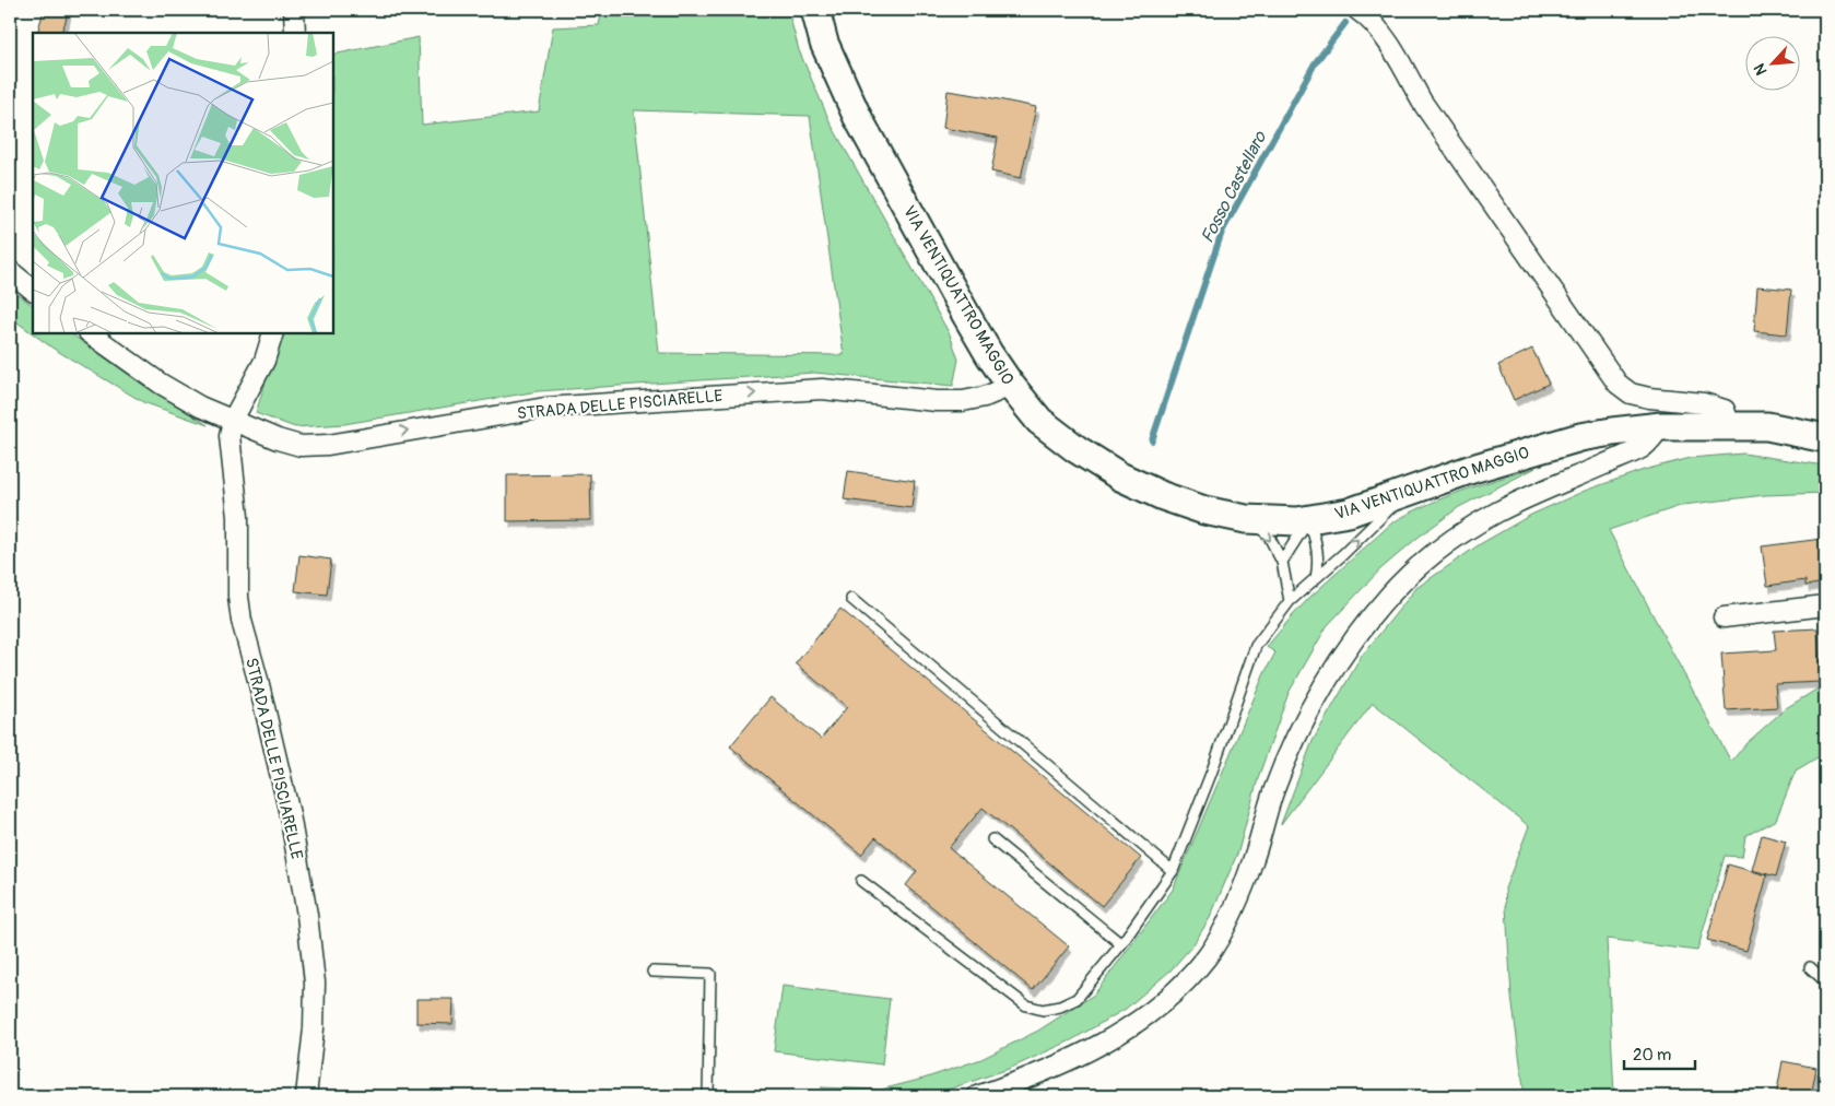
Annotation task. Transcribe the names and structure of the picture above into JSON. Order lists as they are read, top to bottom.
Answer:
{
  "streets": {
    "main road": ["VIA VENTIQUATTRO MAGGIO"],
    "street": ["STRADA DELLE PISCIARELLE"]
  },
  "crossings": [
    ["VIA VENTIQUATTRO MAGGIO", "STRADA DELLE PISCIARELLE"]
  ],
  "one_way": ["STRADA DELLE PISCIARELLE"],
  "water": ["Fosso Castellaro"],
  "scale_bar": "20 m",
  "north": "bottom left"
}
